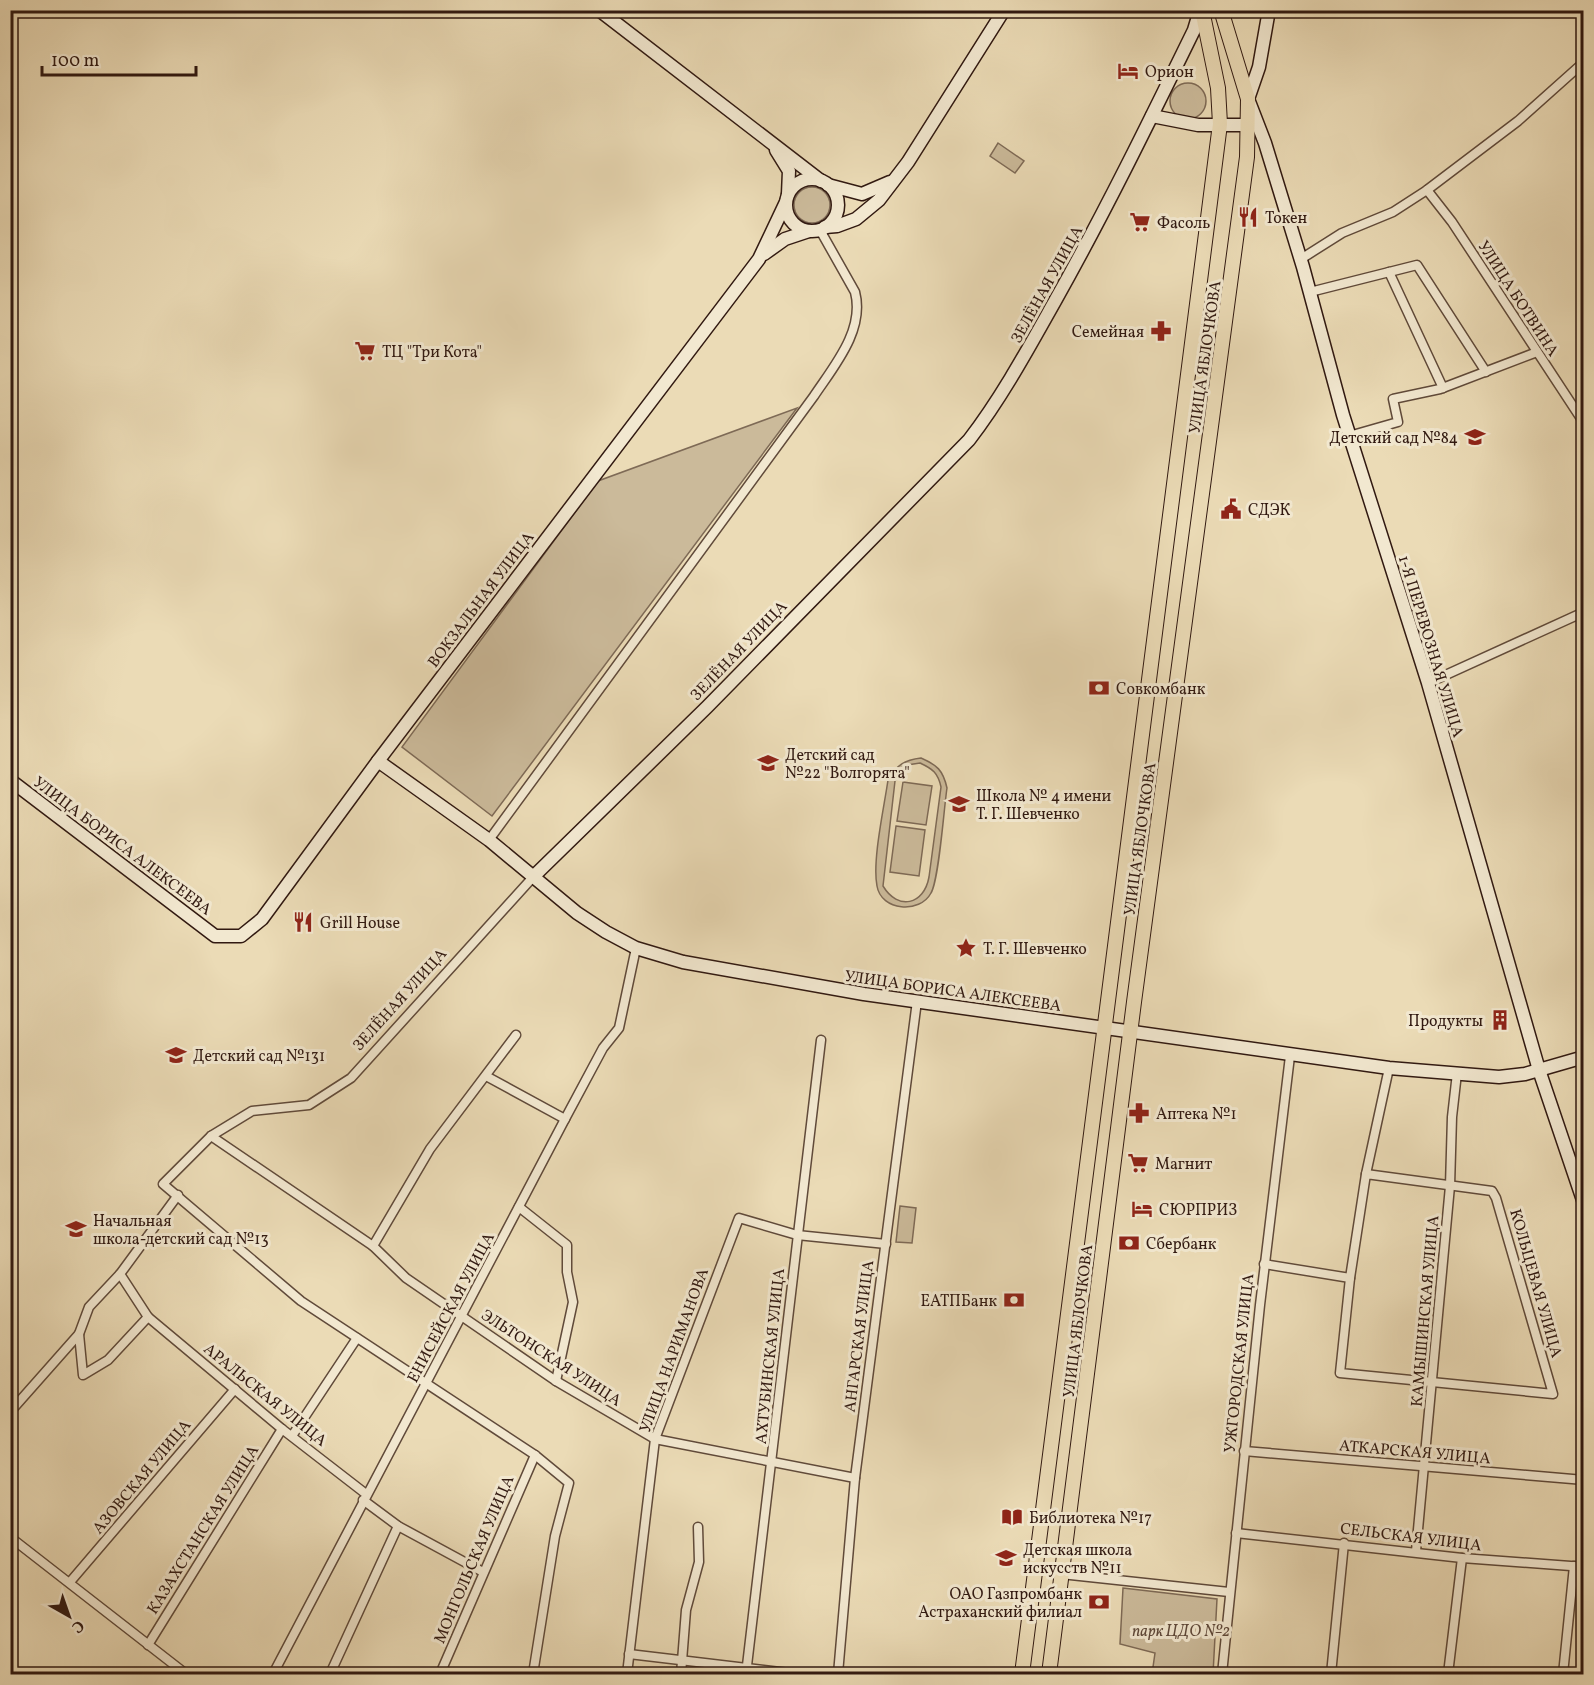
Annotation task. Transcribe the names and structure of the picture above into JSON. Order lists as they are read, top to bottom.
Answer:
{
  "streets": {
    "main road": [
      "ЗЕЛЁНАЯ УЛИЦА",
      "УЛИЦА ЯБЛОЧКОВА",
      "ВОКЗАЛЬНАЯ УЛИЦА",
      "1-Я ПЕРЕВОЗНАЯ УЛИЦА",
      "УЛИЦА БОРИСА АЛЕКСЕЕВА"
    ],
    "street": [
      "УЛИЦА БОТВИНА",
      "КОЛЬЦЕВАЯ УЛИЦА",
      "ЕНИСЕЙСКАЯ УЛИЦА",
      "КАМЫШИНСКАЯ УЛИЦА",
      "АНГАРСКАЯ УЛИЦА",
      "УЛИЦА НАРИМАНОВА",
      "АХТУБИНСКАЯ УЛИЦА",
      "ЭЛЬТОНСКАЯ УЛИЦА",
      "УЖГОРОДСКАЯ УЛИЦА",
      "АРАЛЬСКАЯ УЛИЦА",
      "АТКАРСКАЯ УЛИЦА",
      "АЗОВСКАЯ УЛИЦА",
      "КАЗАХСТАНСКАЯ УЛИЦА",
      "СЕЛЬСКАЯ УЛИЦА",
      "МОНГОЛЬСКАЯ УЛИЦА"
    ]
  },
  "crossings": [
    ["ЗЕЛЁНАЯ УЛИЦА", "УЛИЦА ЯБЛОЧКОВА"],
    ["ЗЕЛЁНАЯ УЛИЦА", "УЛИЦА БОРИСА АЛЕКСЕЕВА"],
    ["ЗЕЛЁНАЯ УЛИЦА", "ЭЛЬТОНСКАЯ УЛИЦА"],
    ["УЛИЦА ЯБЛОЧКОВА", "1-Я ПЕРЕВОЗНАЯ УЛИЦА"],
    ["УЛИЦА ЯБЛОЧКОВА", "УЛИЦА БОРИСА АЛЕКСЕЕВА"],
    ["ВОКЗАЛЬНАЯ УЛИЦА", "УЛИЦА БОРИСА АЛЕКСЕЕВА"],
    ["1-Я ПЕРЕВОЗНАЯ УЛИЦА", "УЛИЦА БОРИСА АЛЕКСЕЕВА"],
    ["УЛИЦА БОРИСА АЛЕКСЕЕВА", "ЕНИСЕЙСКАЯ УЛИЦА"],
    ["УЛИЦА БОРИСА АЛЕКСЕЕВА", "КАМЫШИНСКАЯ УЛИЦА"],
    ["УЛИЦА БОРИСА АЛЕКСЕЕВА", "АНГАРСКАЯ УЛИЦА"],
    ["УЛИЦА БОРИСА АЛЕКСЕЕВА", "УЖГОРОДСКАЯ УЛИЦА"],
    ["КОЛЬЦЕВАЯ УЛИЦА", "КАМЫШИНСКАЯ УЛИЦА"],
    ["ЕНИСЕЙСКАЯ УЛИЦА", "ЭЛЬТОНСКАЯ УЛИЦА"],
    ["ЕНИСЕЙСКАЯ УЛИЦА", "АРАЛЬСКАЯ УЛИЦА"],
    ["КАМЫШИНСКАЯ УЛИЦА", "АТКАРСКАЯ УЛИЦА"],
    ["КАМЫШИНСКАЯ УЛИЦА", "СЕЛЬСКАЯ УЛИЦА"],
    ["АНГАРСКАЯ УЛИЦА", "ЭЛЬТОНСКАЯ УЛИЦА"],
    ["УЛИЦА НАРИМАНОВА", "АХТУБИНСКАЯ УЛИЦА"],
    ["УЛИЦА НАРИМАНОВА", "ЭЛЬТОНСКАЯ УЛИЦА"],
    ["АХТУБИНСКАЯ УЛИЦА", "ЭЛЬТОНСКАЯ УЛИЦА"],
    ["УЖГОРОДСКАЯ УЛИЦА", "АТКАРСКАЯ УЛИЦА"],
    ["УЖГОРОДСКАЯ УЛИЦА", "СЕЛЬСКАЯ УЛИЦА"],
    ["АРАЛЬСКАЯ УЛИЦА", "АЗОВСКАЯ УЛИЦА"],
    ["АРАЛЬСКАЯ УЛИЦА", "КАЗАХСТАНСКАЯ УЛИЦА"],
    ["АРАЛЬСКАЯ УЛИЦА", "МОНГОЛЬСКАЯ УЛИЦА"]
  ],
  "parks": ["парк ЦДО №2"],
  "places": {
    "hotel": ["Орион", "СЮРПРИЗ"],
    "restaurant": ["Токен", "Grill House"],
    "supermarket": ["Фасоль", "ТЦ \"Три Кота\"", "Магнит"],
    "pharmacy": ["Семейная", "Аптека №1"],
    "school or university": [
      "Детский сад №84",
      "Детский сад №22 \"Волгорята\"",
      "Школа № 4 имени Т. Г. Шевченко",
      "Детский сад №131",
      "Начальная школа-детский сад №13",
      "Детская школа искусств №11"
    ],
    "public building": ["СДЭК"],
    "bank": [
      "Совкомбанк",
      "Сбербанк",
      "ЕАТПБанк",
      "ОАО Газпромбанк Астраханский филиал"
    ],
    "place": ["Т. Г. Шевченко"],
    "building": ["Продукты"],
    "library": ["Библиотека №17"]
  },
  "scale_bar": "100 m",
  "north": "bottom right"
}
